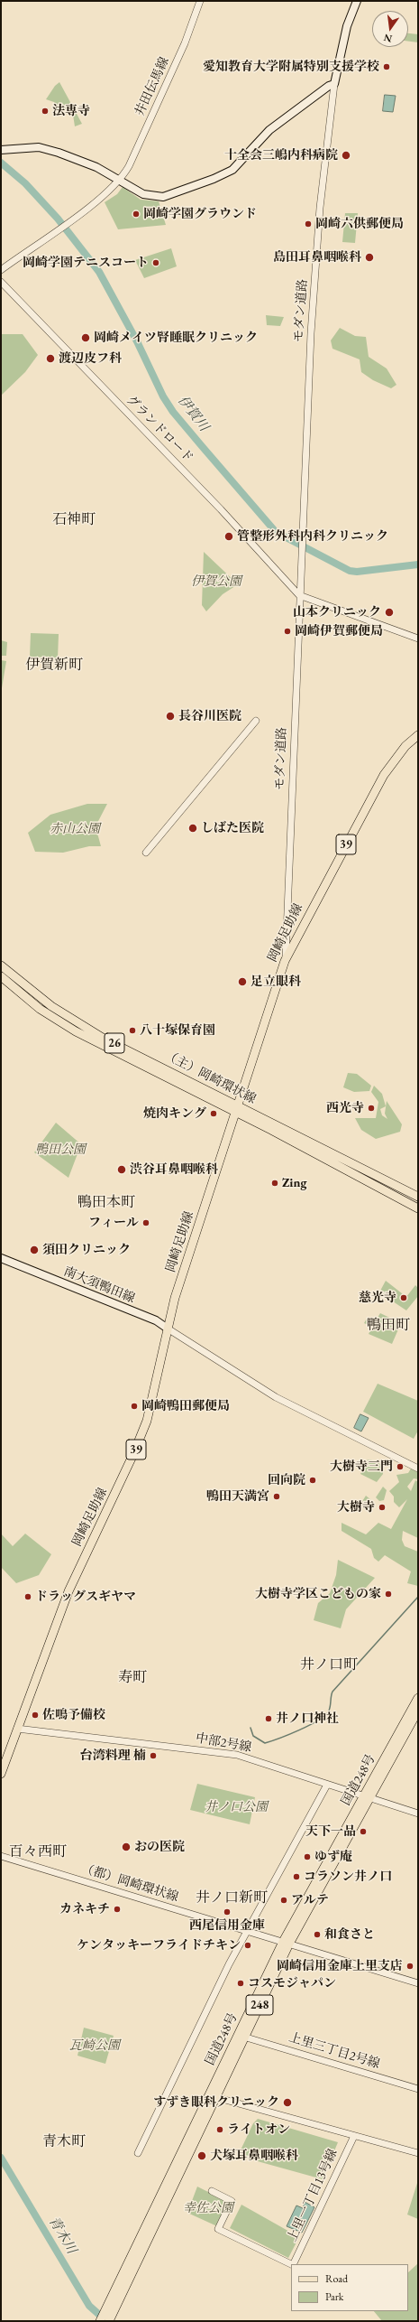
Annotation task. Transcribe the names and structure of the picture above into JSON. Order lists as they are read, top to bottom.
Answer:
{
  "streets": {
    "main road": [
      "39",
      "岡崎足助線",
      "26",
      "（主）岡崎環状線",
      "南大須鴨田線",
      "国道248号",
      "248"
    ],
    "street": [
      "井田伝馬線",
      "モダン道路",
      "グランドロード",
      "中部2号線",
      "（都）岡崎環状線",
      "上里三丁目2号線",
      "上里一丁目13号線"
    ]
  },
  "crossings": [
    ["モダン道路", "グランドロード"],
    ["モダン道路", "岡崎足助線"],
    ["岡崎足助線", "（主）岡崎環状線"],
    ["岡崎足助線", "南大須鴨田線"],
    ["岡崎足助線", "中部2号線"],
    ["中部2号線", "国道248号"],
    ["国道248号", "（都）岡崎環状線"],
    ["国道248号", "上里三丁目2号線"]
  ],
  "districts": [
    "石神町",
    "伊賀新町",
    "鴨田本町",
    "鴨田町",
    "井ノ口町",
    "寿町",
    "百々西町",
    "井ノ口新町",
    "青木町"
  ],
  "water": ["伊賀川", "青木川"],
  "parks": [
    "伊賀公園",
    "赤山公園",
    "鴨田公園",
    "井ノ口公園",
    "瓦崎公園",
    "幸佐公園"
  ],
  "places": [
    "愛知教育大学附属特別支援学校",
    "法専寺",
    "十全会三嶋内科病院",
    "岡崎学園グラウンド",
    "岡崎六供郵便局",
    "島田耳鼻咽喉科",
    "岡崎学園テニスコート",
    "岡崎メイツ腎睡眠クリニック",
    "渡辺皮フ科",
    "管整形外科内科クリニック",
    "山本クリニック",
    "岡崎伊賀郵便局",
    "長谷川医院",
    "しばた医院",
    "足立眼科",
    "八十塚保育園",
    "西光寺",
    "焼肉キング",
    "渋谷耳鼻咽喉科",
    "Zing",
    "フィール",
    "須田クリニック",
    "慈光寺",
    "岡崎鴨田郵便局",
    "大樹寺三門",
    "回向院",
    "鴨田天満宮",
    "大樹寺",
    "大樹寺学区こどもの家",
    "ドラッグスギヤマ",
    "佐鳴予備校",
    "井ノ口神社",
    "台湾料理 楠",
    "天下一品",
    "おの医院",
    "ゆず庵",
    "コラソン井ノ口",
    "アルテ",
    "カネキチ",
    "西尾信用金庫",
    "和食さと",
    "ケンタッキーフライドチキン",
    "岡崎信用金庫上里支店",
    "コスモジャパン",
    "すずき眼科クリニック",
    "ライトオン",
    "犬塚耳鼻咽喉科"
  ],
  "legend": ["Road", "Park"],
  "north": "bottom"
}
